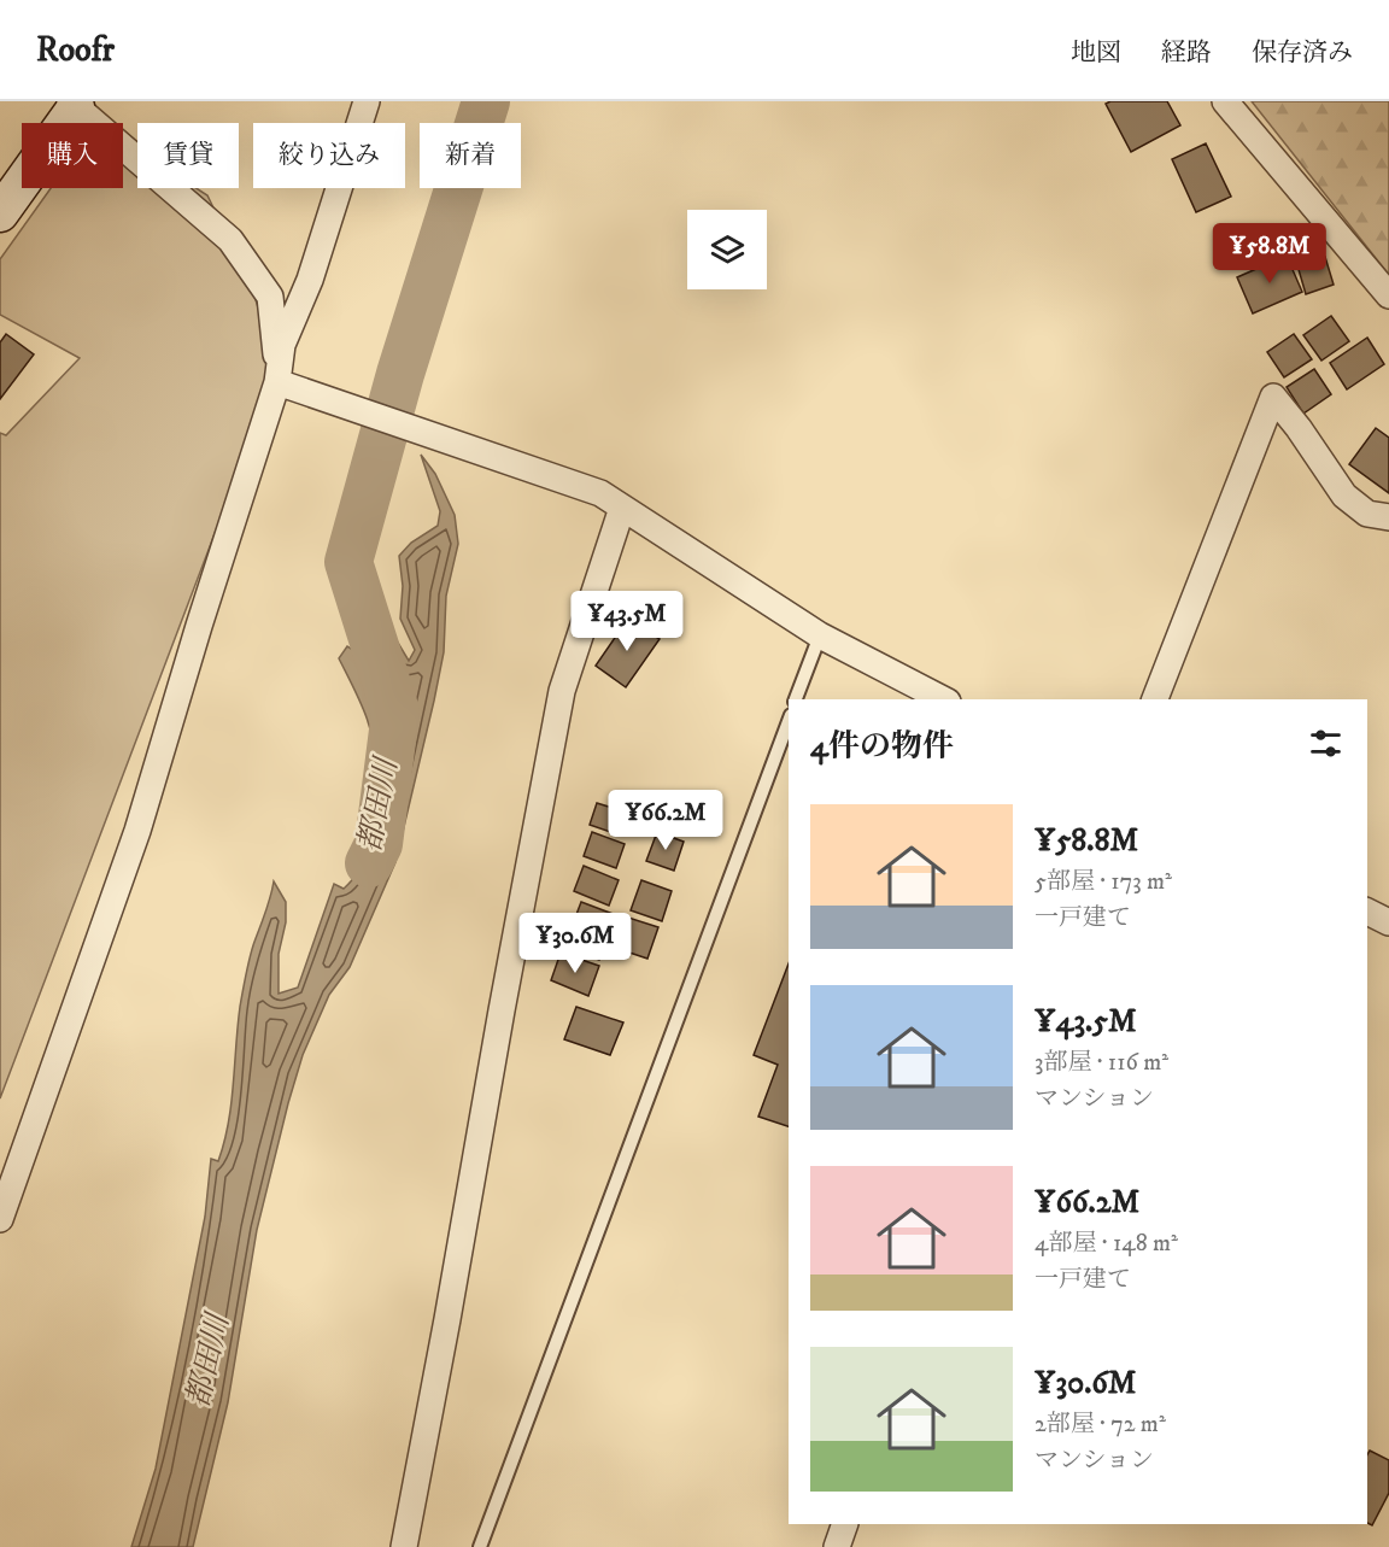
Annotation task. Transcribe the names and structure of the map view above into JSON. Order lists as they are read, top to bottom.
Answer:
{
  "water": ["都田川"],
  "page": {
    "header": "Roofr",
    "nav": ["地図", "経路", "保存済み"],
    "chip": [
      "購入",
      "賃貸",
      "絞り込み",
      "新着"
    ],
    "price": [
      "¥58.8M",
      "¥43.5M",
      "¥66.2M",
      "¥30.6M"
    ],
    "heading": "4件の物件",
    "list": [
      {
        "name": "¥58.8M",
        "note": "5部屋 · 173 m² · 一戸建て"
      },
      {
        "name": "¥43.5M",
        "note": "3部屋 · 116 m² · マンション"
      },
      {
        "name": "¥66.2M",
        "note": "4部屋 · 148 m² · 一戸建て"
      },
      {
        "name": "¥30.6M",
        "note": "2部屋 · 72 m² · マンション"
      }
    ]
  }
}
